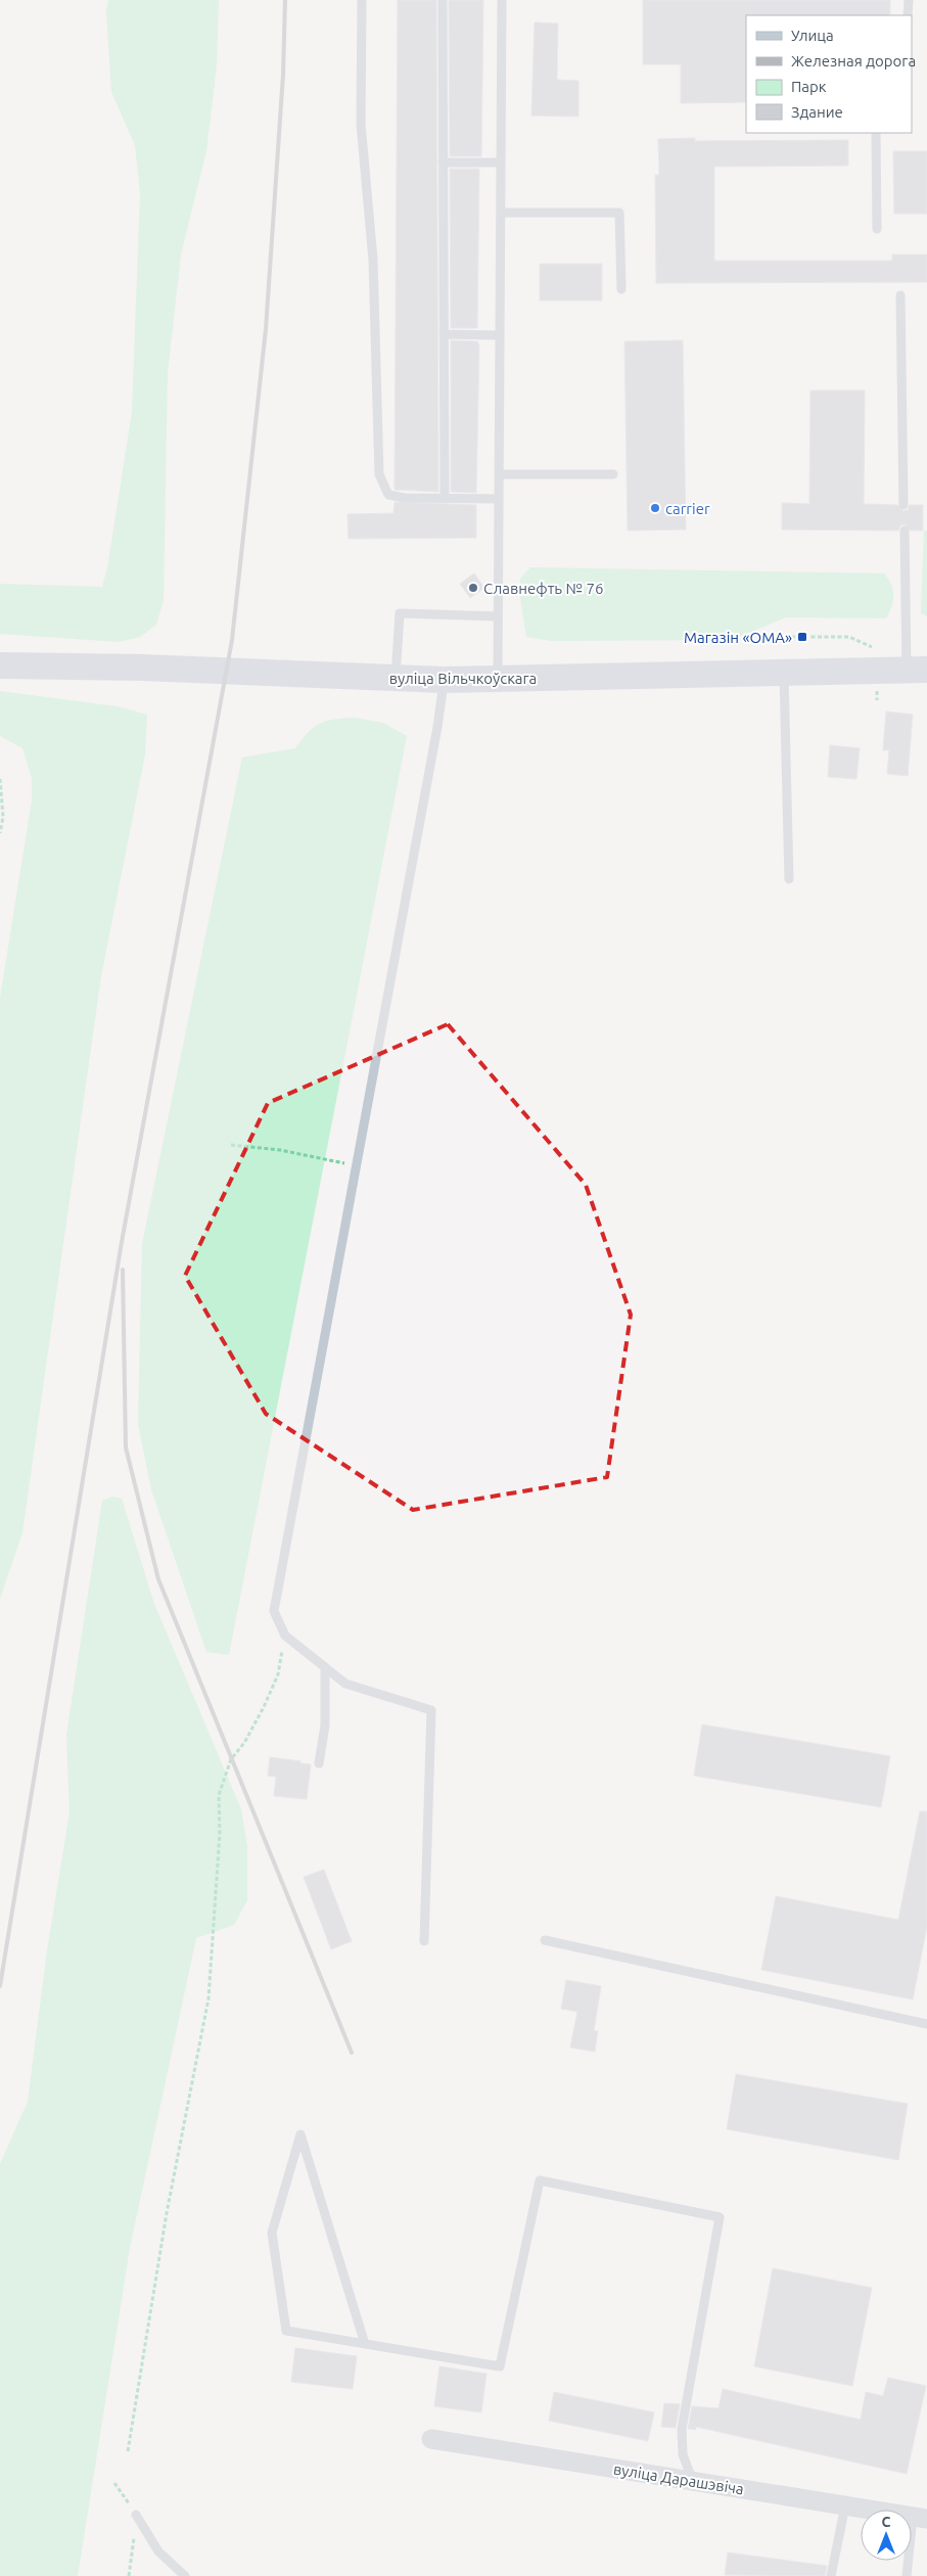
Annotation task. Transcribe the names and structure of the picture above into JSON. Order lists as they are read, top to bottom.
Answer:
{
  "streets": {
    "main road": ["вуліца Вільчкоўскага"],
    "street": ["вуліца Дарашэвіча"]
  },
  "places": {
    "other": ["carrier", "Славнефть № 76"],
    "transit": ["Магазін «ОМА»"]
  },
  "legend": [
    "Улица",
    "Железная дорога",
    "Парк",
    "Здание"
  ],
  "north": "top"
}
